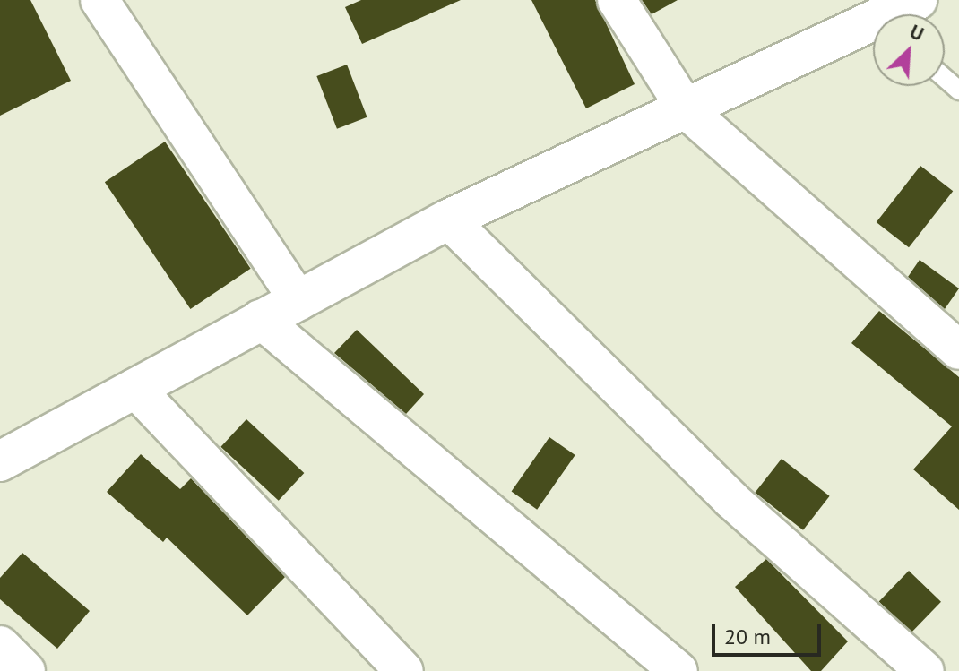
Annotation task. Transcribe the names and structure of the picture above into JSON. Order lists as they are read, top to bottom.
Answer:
{
  "scale_bar": "20 m",
  "north": "top right"
}
